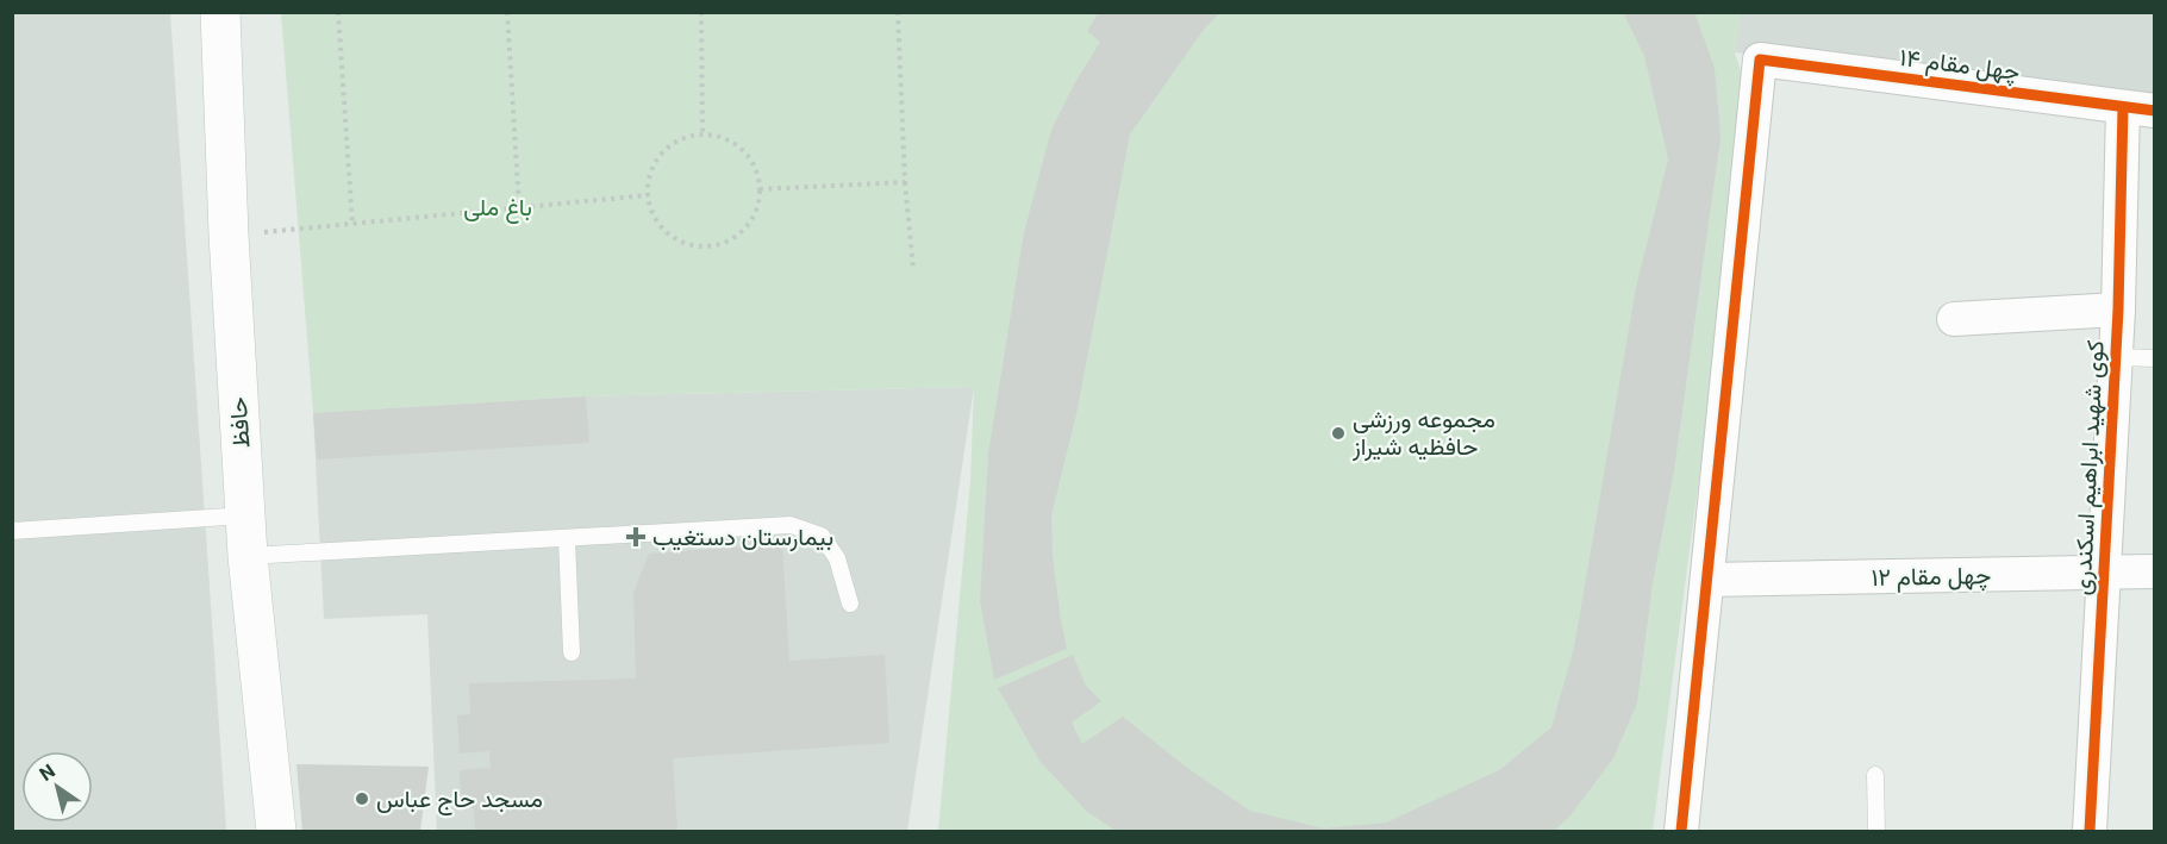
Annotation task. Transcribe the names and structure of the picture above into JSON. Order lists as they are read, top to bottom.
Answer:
{
  "streets": {
    "main road": ["حافظ"],
    "street": ["چهل مقام ۱۴", "کوی شهید ابراهیم اسکندری", "چهل مقام ۱۲"]
  },
  "crossings": [
    ["چهل مقام ۱۴", "کوی شهید ابراهیم اسکندری"],
    ["چهل مقام ۱۴", "چهل مقام ۱۲"],
    ["کوی شهید ابراهیم اسکندری", "چهل مقام ۱۲"]
  ],
  "parks": ["باغ ملی"],
  "places": {
    "other": ["مجموعه ورزشی حافظیه شیراز", "مسجد حاج عباس"],
    "health": ["بیمارستان دستغیب"]
  },
  "north": "top left"
}
